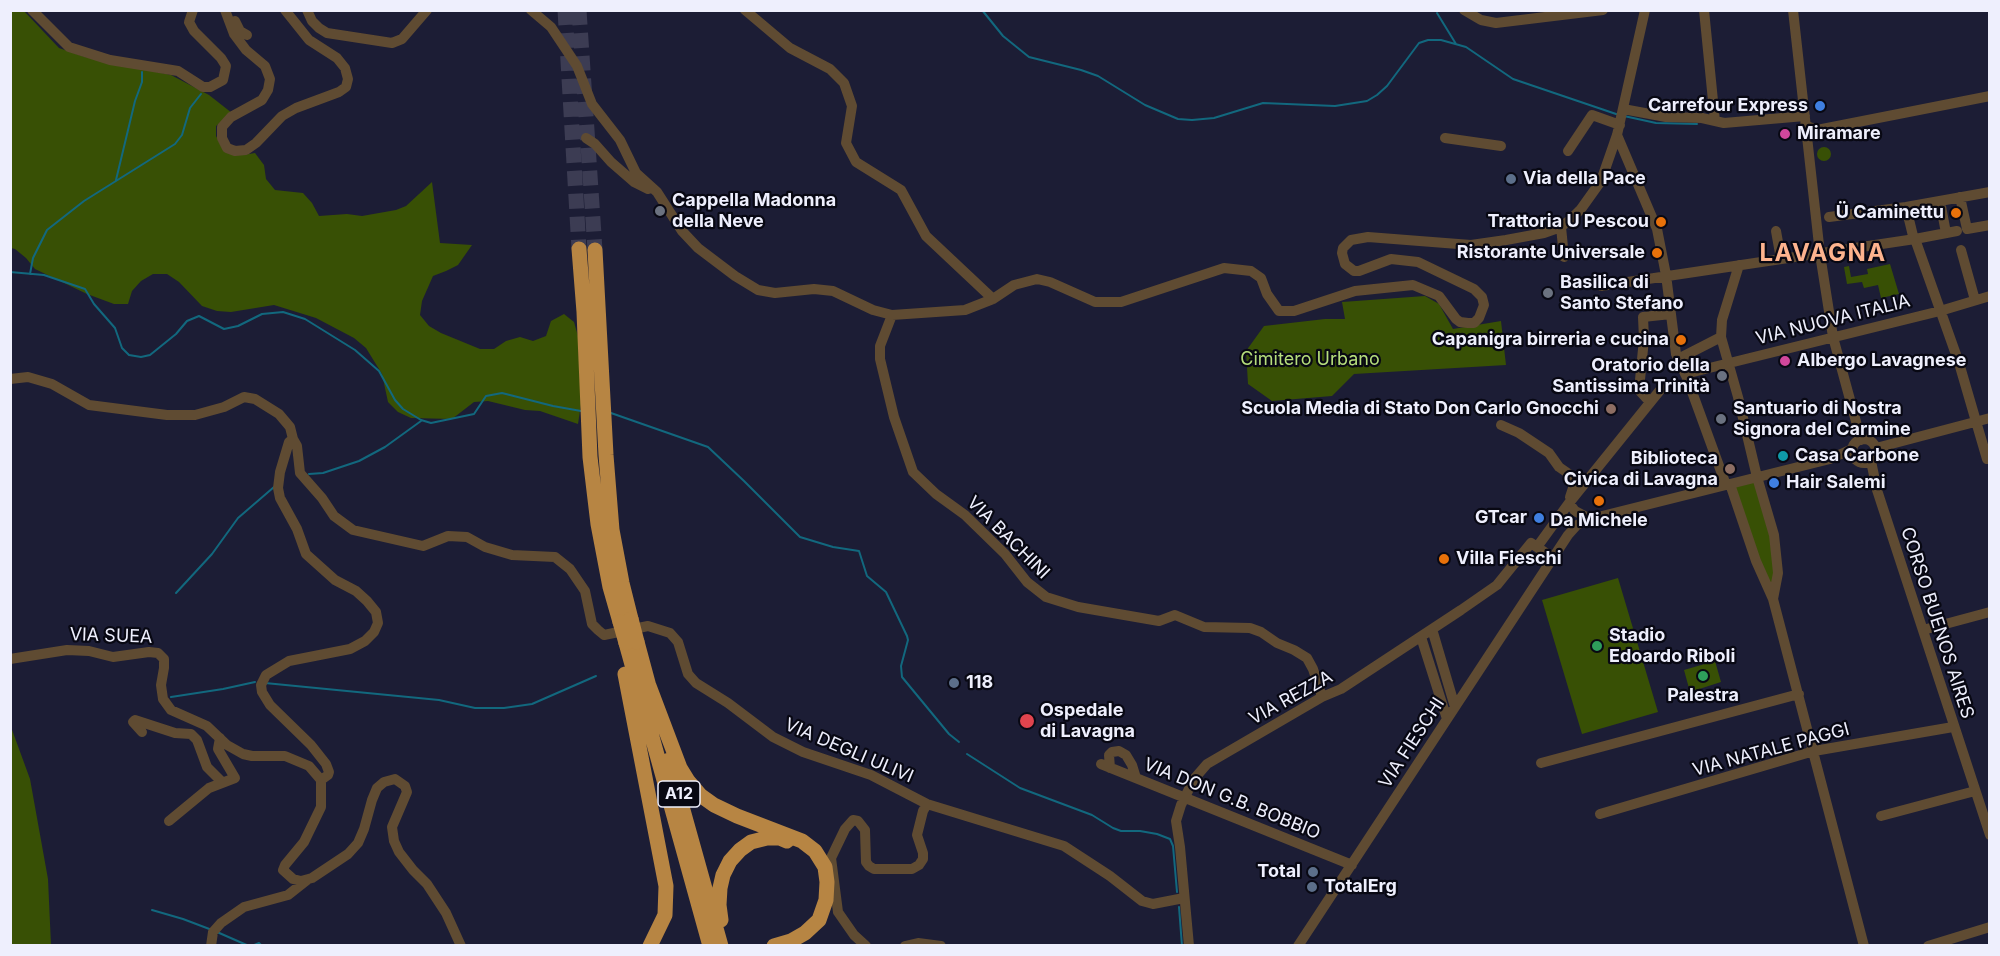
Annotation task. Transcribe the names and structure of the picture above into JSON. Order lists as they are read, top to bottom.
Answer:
{
  "streets": {
    "highway": ["A12"],
    "street": [
      "VIA NUOVA ITALIA",
      "VIA BACHINI",
      "CORSO BUENOS AIRES",
      "VIA SUEA",
      "VIA REZZA",
      "VIA FIESCHI",
      "VIA NATALE PAGGI",
      "VIA DEGLI ULIVI",
      "VIA DON G.B. BOBBIO"
    ]
  },
  "crossings": [
    ["VIA BACHINI", "VIA REZZA"],
    ["CORSO BUENOS AIRES", "VIA NATALE PAGGI"],
    ["VIA REZZA", "VIA DEGLI ULIVI"],
    ["VIA REZZA", "VIA DON G.B. BOBBIO"],
    ["VIA FIESCHI", "VIA DON G.B. BOBBIO"]
  ],
  "districts": ["LAVAGNA"],
  "parks": ["Cimitero Urbano"],
  "places": [
    "Carrefour Express",
    "Miramare",
    "Via della Pace",
    "Cappella Madonna della Neve",
    "Ü Caminettu",
    "Trattoria U Pescou",
    "Ristorante Universale",
    "Basilica di Santo Stefano",
    "Capanigra birreria e cucina",
    "Albergo Lavagnese",
    "Oratorio della Santissima Trinità",
    "Scuola Media di Stato Don Carlo Gnocchi",
    "Santuario di Nostra Signora del Carmine",
    "Casa Carbone",
    "Biblioteca Civica di Lavagna",
    "Hair Salemi",
    "Da Michele",
    "GTcar",
    "Villa Fieschi",
    "Stadio Edoardo Riboli",
    "Palestra",
    "118",
    "Ospedale di Lavagna",
    "Total",
    "TotalErg"
  ]
}
